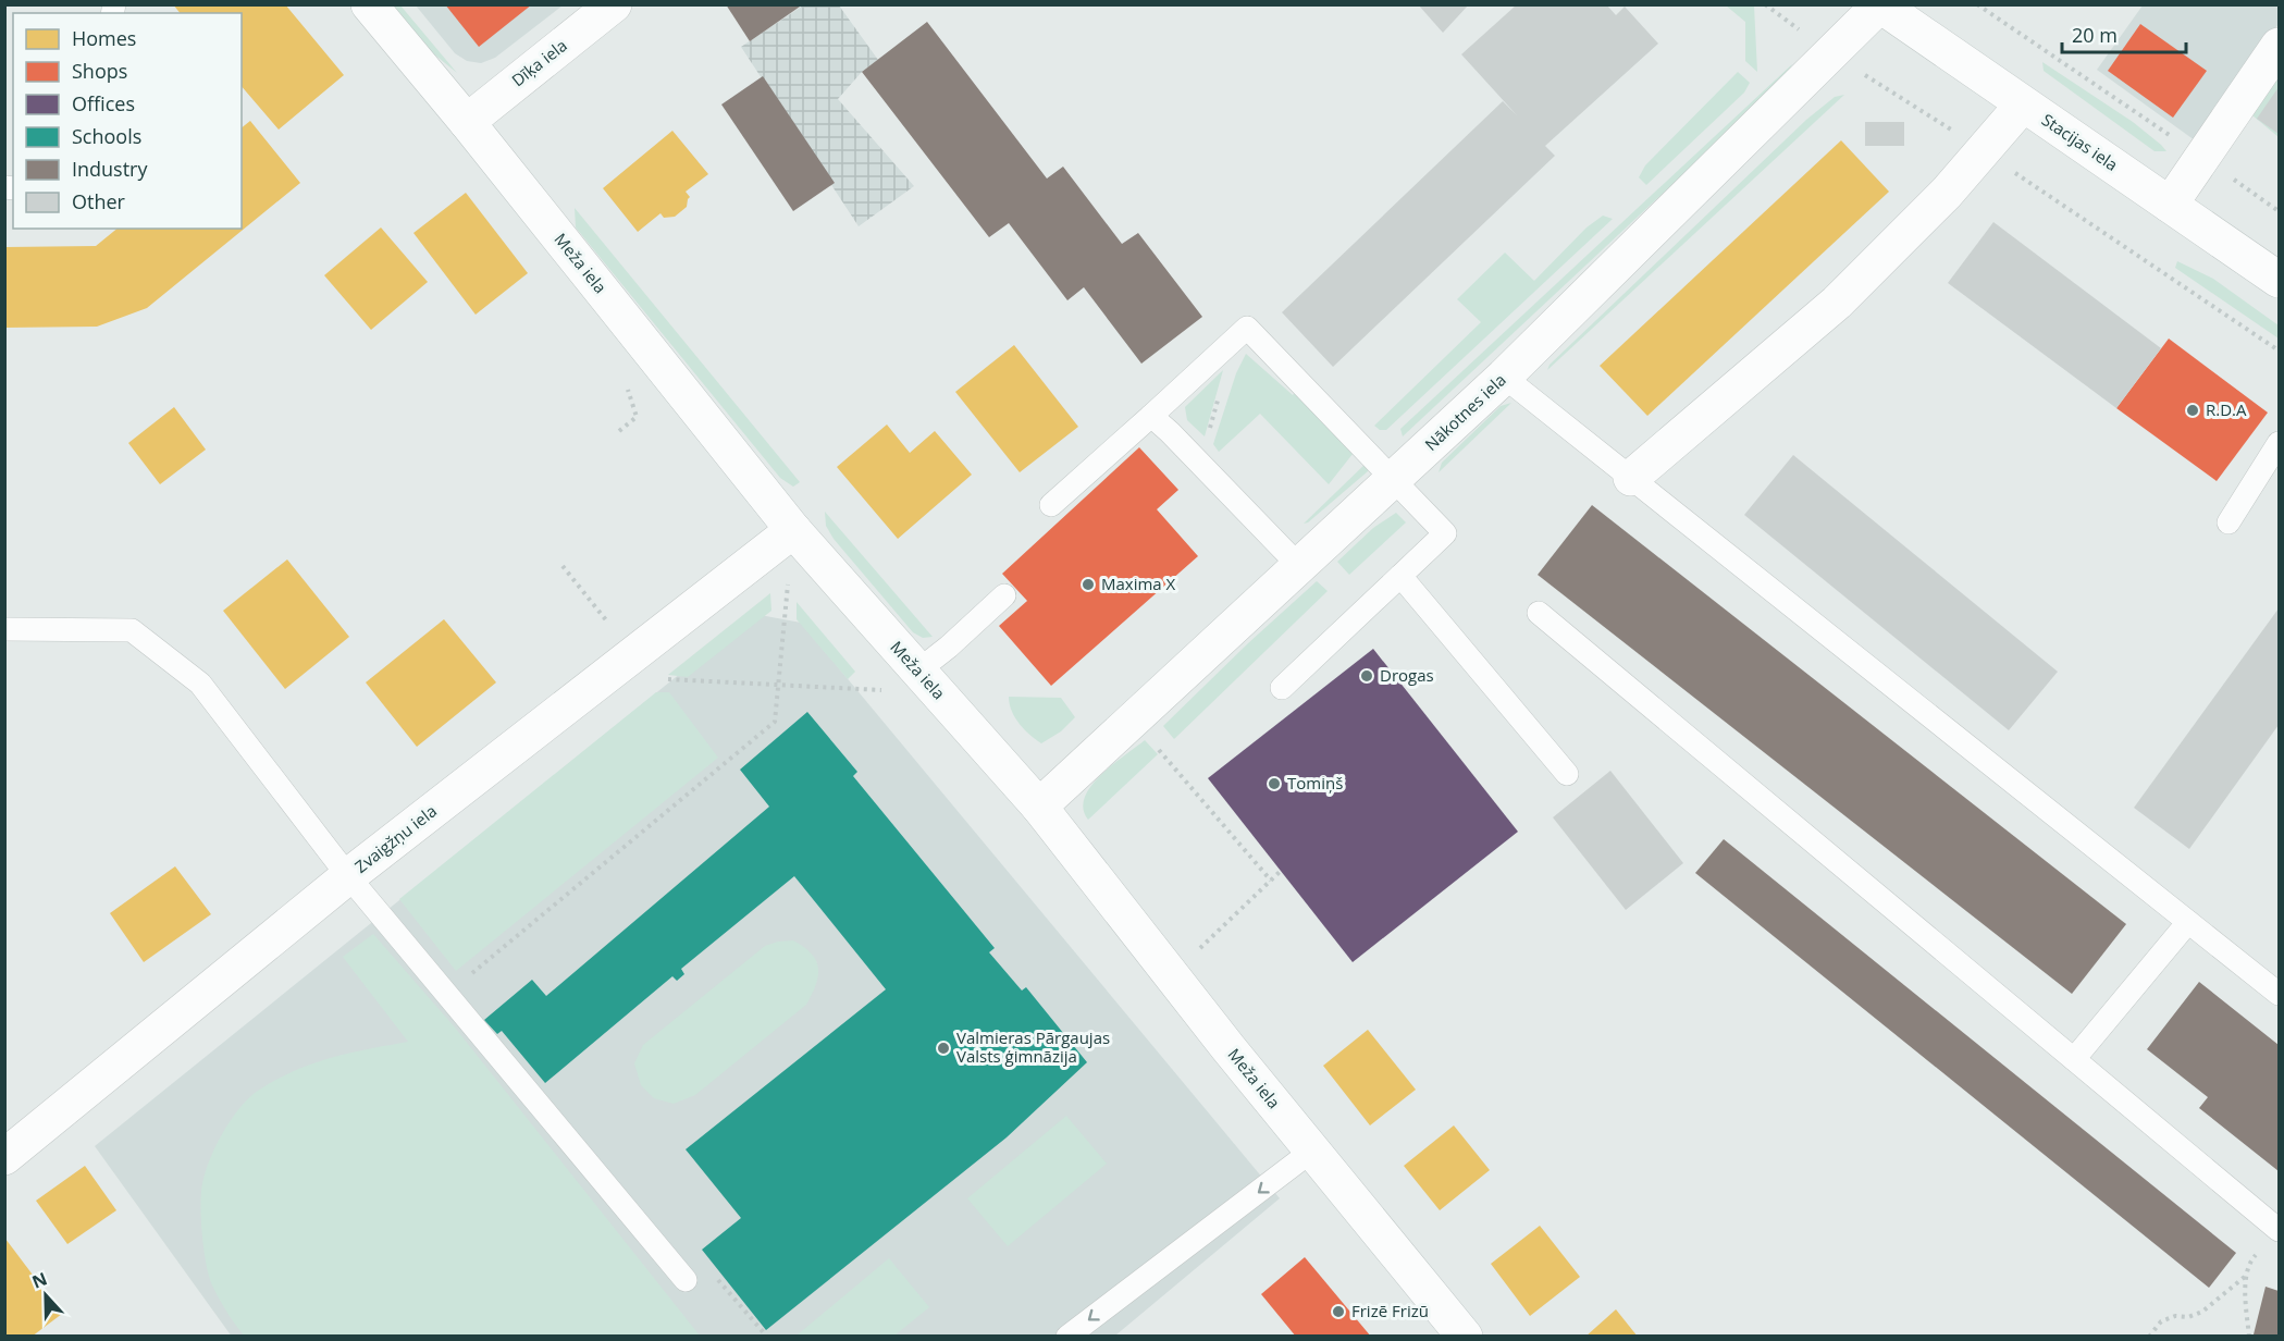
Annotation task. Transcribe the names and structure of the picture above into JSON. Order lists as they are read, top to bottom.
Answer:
{
  "streets": {
    "street": [
      "Dīķa iela",
      "Stacijas iela",
      "Meža iela",
      "Nākotnes iela",
      "Zvaigžņu iela"
    ]
  },
  "crossings": [
    ["Dīķa iela", "Meža iela"],
    ["Stacijas iela", "Nākotnes iela"],
    ["Meža iela", "Nākotnes iela"],
    ["Meža iela", "Zvaigžņu iela"]
  ],
  "places": [
    "R.D.A",
    "Maxima X",
    "Drogas",
    "Tomiņš",
    "Valmieras Pārgaujas Valsts ģimnāzija",
    "Frizē Frizū"
  ],
  "legend": [
    "Homes",
    "Shops",
    "Offices",
    "Schools",
    "Industry",
    "Other"
  ],
  "scale_bar": "20 m",
  "north": "top"
}
